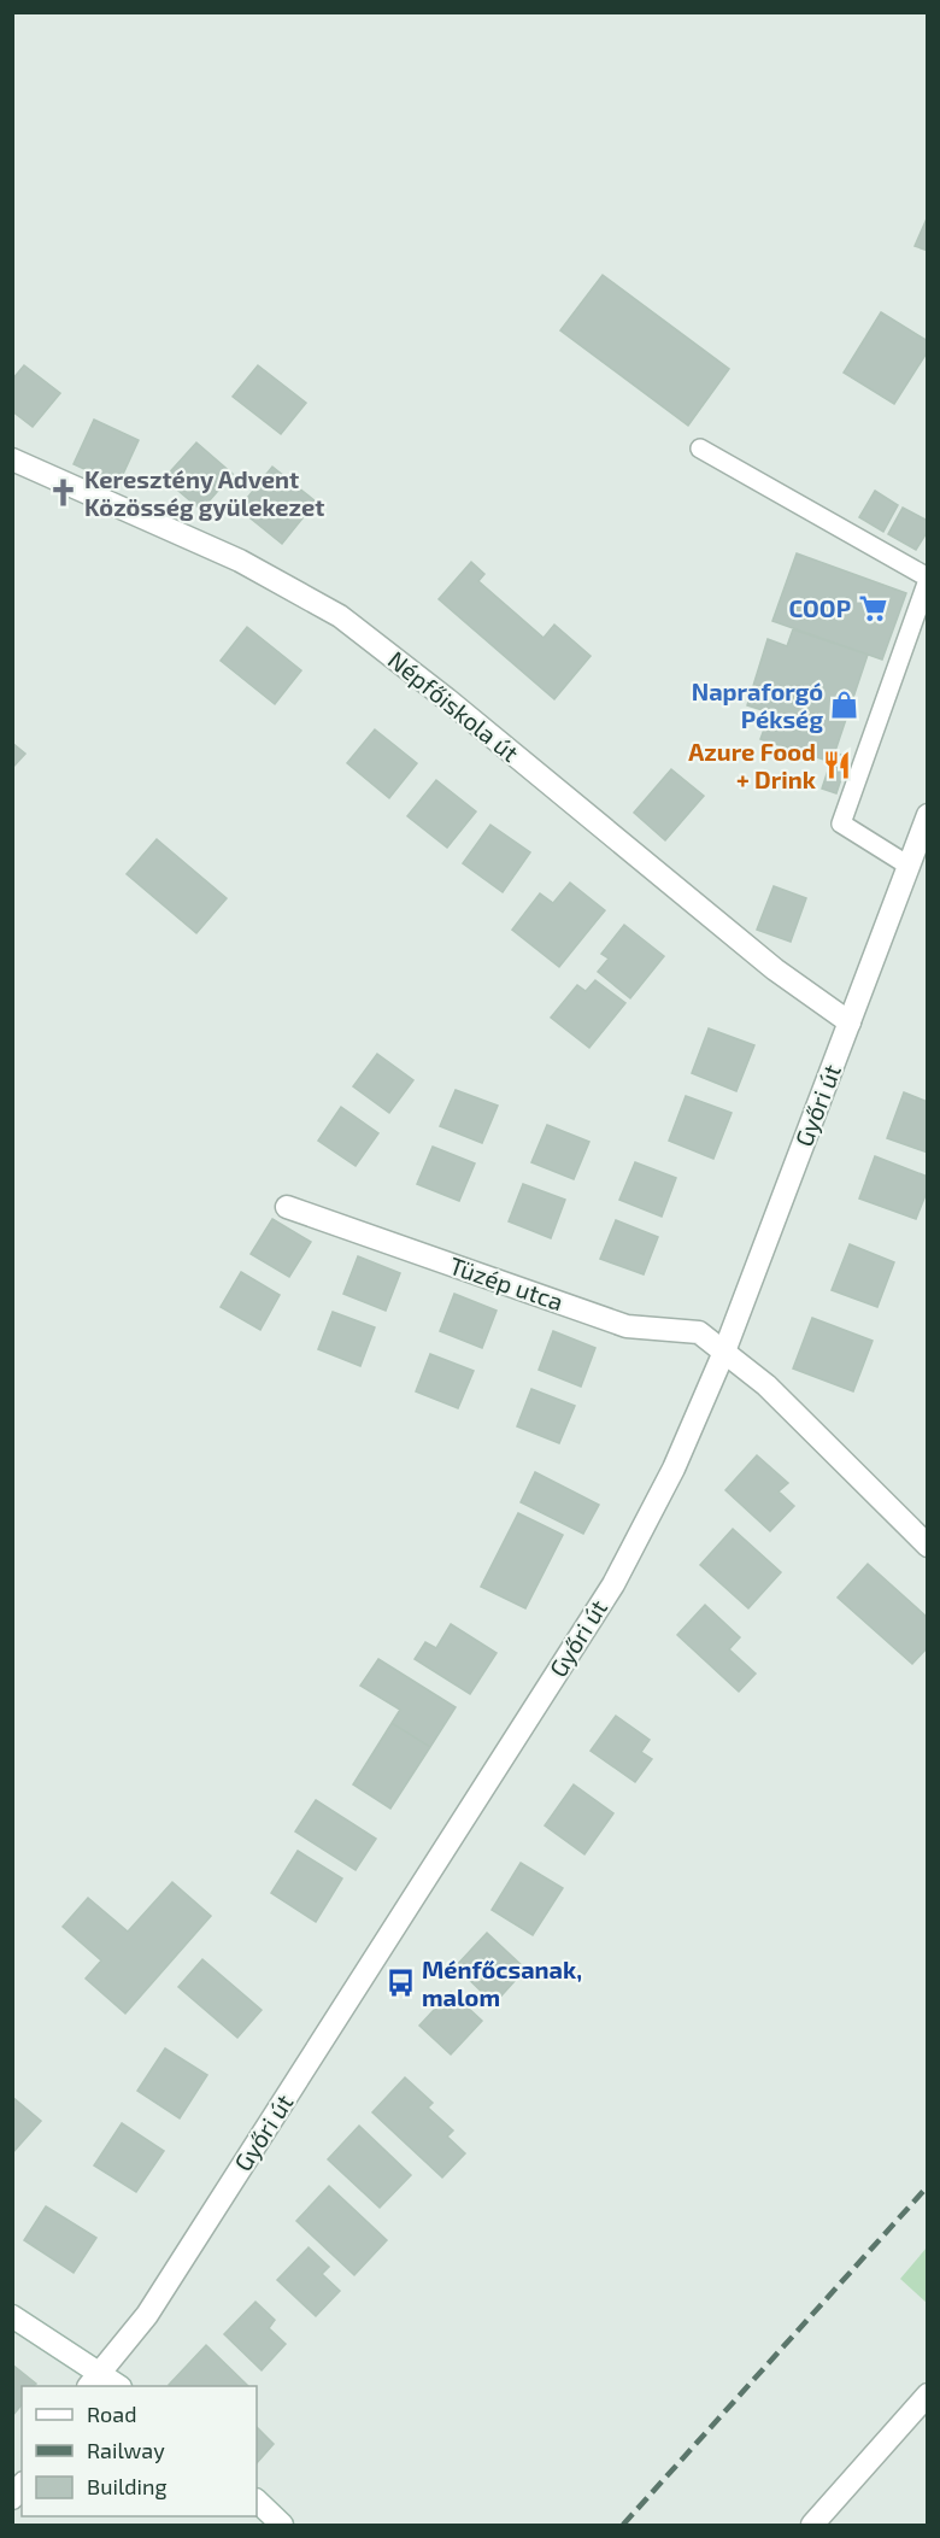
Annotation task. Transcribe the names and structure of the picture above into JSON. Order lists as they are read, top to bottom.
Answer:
{
  "streets": {
    "street": ["Népfőiskola út", "Győri út", "Tüzép utca"]
  },
  "crossings": [
    ["Népfőiskola út", "Győri út"],
    ["Győri út", "Tüzép utca"]
  ],
  "places": {
    "church": ["Keresztény Advent Közösség gyülekezet"],
    "supermarket": ["COOP"],
    "shop": ["Napraforgó Pékség"],
    "restaurant": ["Azure Food + Drink"],
    "bus stop": ["Ménfőcsanak, malom"]
  },
  "legend": ["Road", "Railway", "Building"]
}
